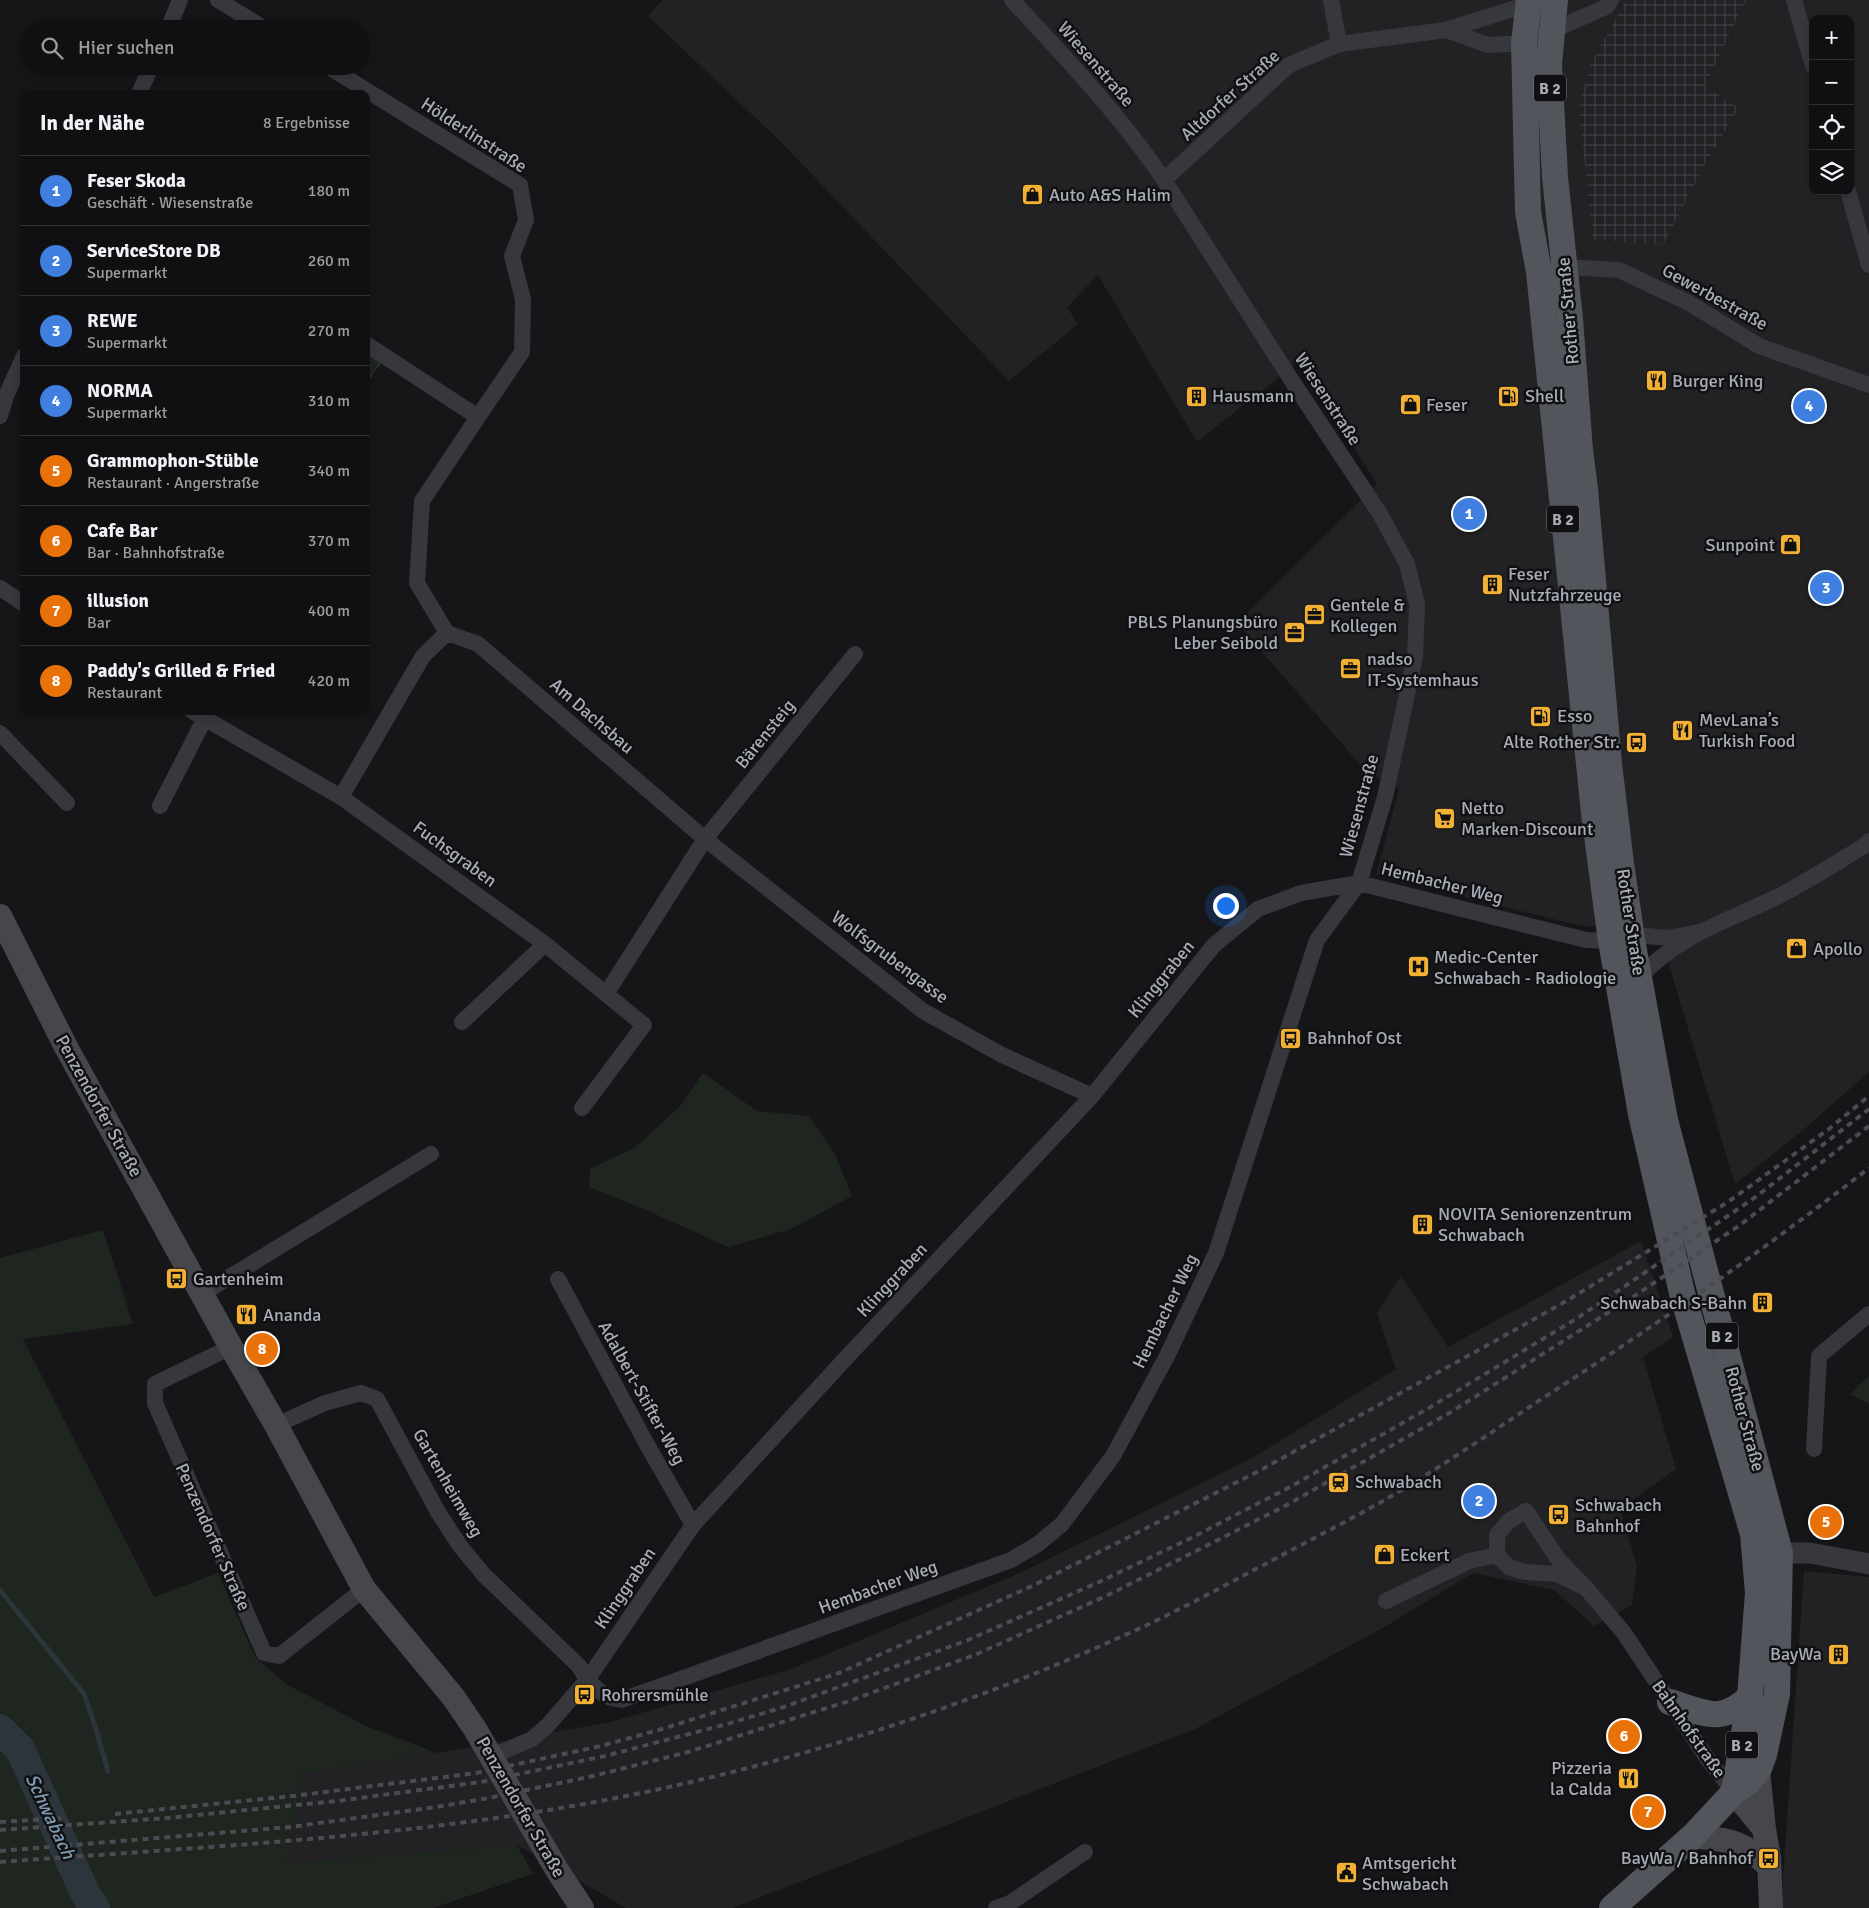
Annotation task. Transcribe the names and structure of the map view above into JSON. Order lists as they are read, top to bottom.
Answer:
{
  "streets": {
    "main road": [
      "B 2",
      "Rother Straße",
      "Penzendorfer Straße",
      "Bahnhofstraße"
    ],
    "street": [
      "Wiesenstraße",
      "Altdorfer Straße",
      "Hölderlinstraße",
      "Gewerbestraße",
      "Am Dachsbau",
      "Bärensteig",
      "Fuchsgraben",
      "Hembacher Weg",
      "Wolfsgrubengasse",
      "Klinggraben",
      "Adalbert-Stifter-Weg",
      "Gartenheimweg"
    ]
  },
  "crossings": [
    ["Wiesenstraße", "Altdorfer Straße"],
    ["Wiesenstraße", "Hembacher Weg"],
    ["Wiesenstraße", "Klinggraben"],
    ["B 2", "Rother Straße"],
    ["B 2", "Bahnhofstraße"],
    ["Altdorfer Straße", "Rother Straße"],
    ["Hölderlinstraße", "Am Dachsbau"],
    ["Gewerbestraße", "Rother Straße"],
    ["Rother Straße", "Hembacher Weg"],
    ["Rother Straße", "Bahnhofstraße"],
    ["Am Dachsbau", "Bärensteig"],
    ["Am Dachsbau", "Wolfsgrubengasse"],
    ["Bärensteig", "Wolfsgrubengasse"],
    ["Hembacher Weg", "Klinggraben"],
    ["Hembacher Weg", "Gartenheimweg"],
    ["Wolfsgrubengasse", "Klinggraben"],
    ["Klinggraben", "Penzendorfer Straße"],
    ["Klinggraben", "Adalbert-Stifter-Weg"],
    ["Klinggraben", "Gartenheimweg"],
    ["Penzendorfer Straße", "Gartenheimweg"]
  ],
  "water": ["Schwabach"],
  "places": {
    "shop": [
      "Auto A&S Halim",
      "Feser",
      "Sunpoint",
      "Apollo",
      "Eckert"
    ],
    "restaurant": [
      "Burger King",
      "MevLana’s Turkish Food",
      "Ananda",
      "Pizzeria la Calda"
    ],
    "building": [
      "Hausmann",
      "Feser Nutzfahrzeuge",
      "NOVITA Seniorenzentrum Schwabach",
      "Schwabach S-Bahn",
      "BayWa"
    ],
    "fuel station": ["Shell", "Esso"],
    "office": ["Gentele & Kollegen", "PBLS Planungsbüro Leber Seibold", "nadso IT-Systemhaus"],
    "bus stop": [
      "Alte Rother Str.",
      "Bahnhof Ost",
      "Gartenheim",
      "Schwabach Bahnhof",
      "Rohrersmühle",
      "BayWa / Bahnhof"
    ],
    "supermarket": ["Netto Marken-Discount"],
    "hospital": ["Medic-Center Schwabach - Radiologie"],
    "station": ["Schwabach"],
    "public building": ["Amtsgericht Schwabach"]
  },
  "page": {
    "map_buttons": ["+", "−"],
    "search": "Hier suchen",
    "heading": ["In der Nähe", "8 Ergebnisse"],
    "list": [
      {
        "mark": "1",
        "name": "Feser Skoda",
        "note": "Geschäft · Wiesenstraße",
        "value": "180 m"
      },
      {
        "mark": "2",
        "name": "ServiceStore DB",
        "note": "Supermarkt",
        "value": "260 m"
      },
      {
        "mark": "3",
        "name": "REWE",
        "note": "Supermarkt",
        "value": "270 m"
      },
      {
        "mark": "4",
        "name": "NORMA",
        "note": "Supermarkt",
        "value": "310 m"
      },
      {
        "mark": "5",
        "name": "Grammophon-Stüble",
        "note": "Restaurant · Angerstraße",
        "value": "340 m"
      },
      {
        "mark": "6",
        "name": "Cafe Bar",
        "note": "Bar · Bahnhofstraße",
        "value": "370 m"
      },
      {
        "mark": "7",
        "name": "illusion",
        "note": "Bar",
        "value": "400 m"
      },
      {
        "mark": "8",
        "name": "Paddy's Grilled & Fried",
        "note": "Restaurant",
        "value": "420 m"
      }
    ],
    "pins": [
      "4",
      "1",
      "3",
      "8",
      "2",
      "5",
      "6",
      "7"
    ]
  }
}
